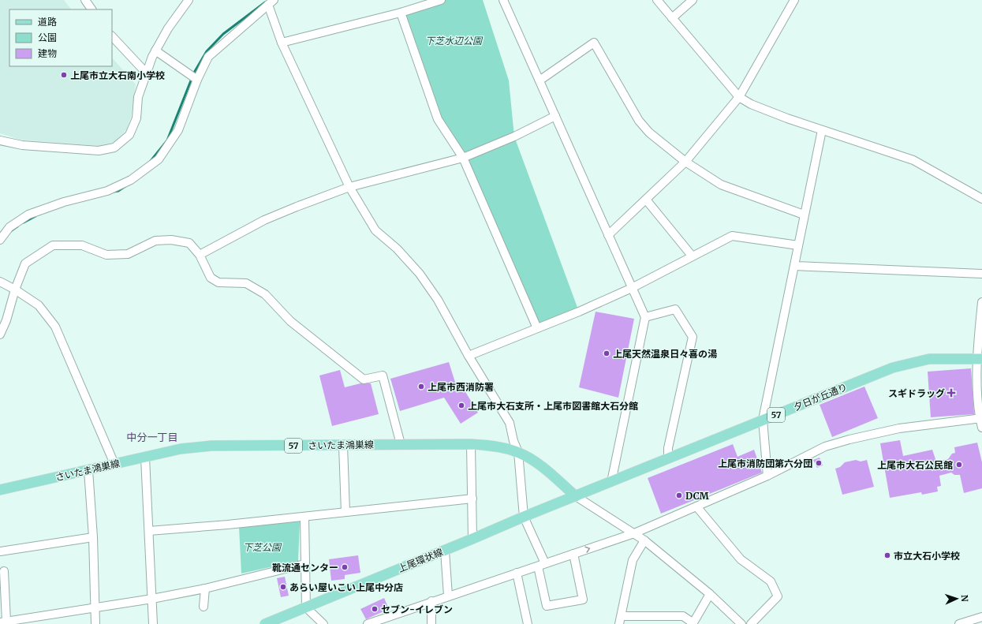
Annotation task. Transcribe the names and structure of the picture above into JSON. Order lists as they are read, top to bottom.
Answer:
{
  "streets": {
    "main road": [
      "夕日が丘通り",
      "57",
      "さいたま鴻巣線",
      "上尾環状線"
    ]
  },
  "crossings": [
    ["夕日が丘通り", "さいたま鴻巣線"],
    ["夕日が丘通り", "上尾環状線"],
    ["さいたま鴻巣線", "上尾環状線"]
  ],
  "districts": ["中分一丁目"],
  "parks": ["下芝水辺公園", "下芝公園"],
  "places": {
    "other": [
      "上尾市立大石南小学校",
      "上尾天然温泉日々喜の湯",
      "上尾市西消防署",
      "上尾市大石支所・上尾市図書館大石分館",
      "上尾市消防団第六分団",
      "上尾市大石公民館",
      "DCM",
      "市立大石小学校",
      "靴流通センター",
      "あらい屋いこい上尾中分店",
      "セブン-イレブン"
    ],
    "health": ["スギドラッグ"]
  },
  "legend": ["道路", "公園", "建物"],
  "north": "right"
}
